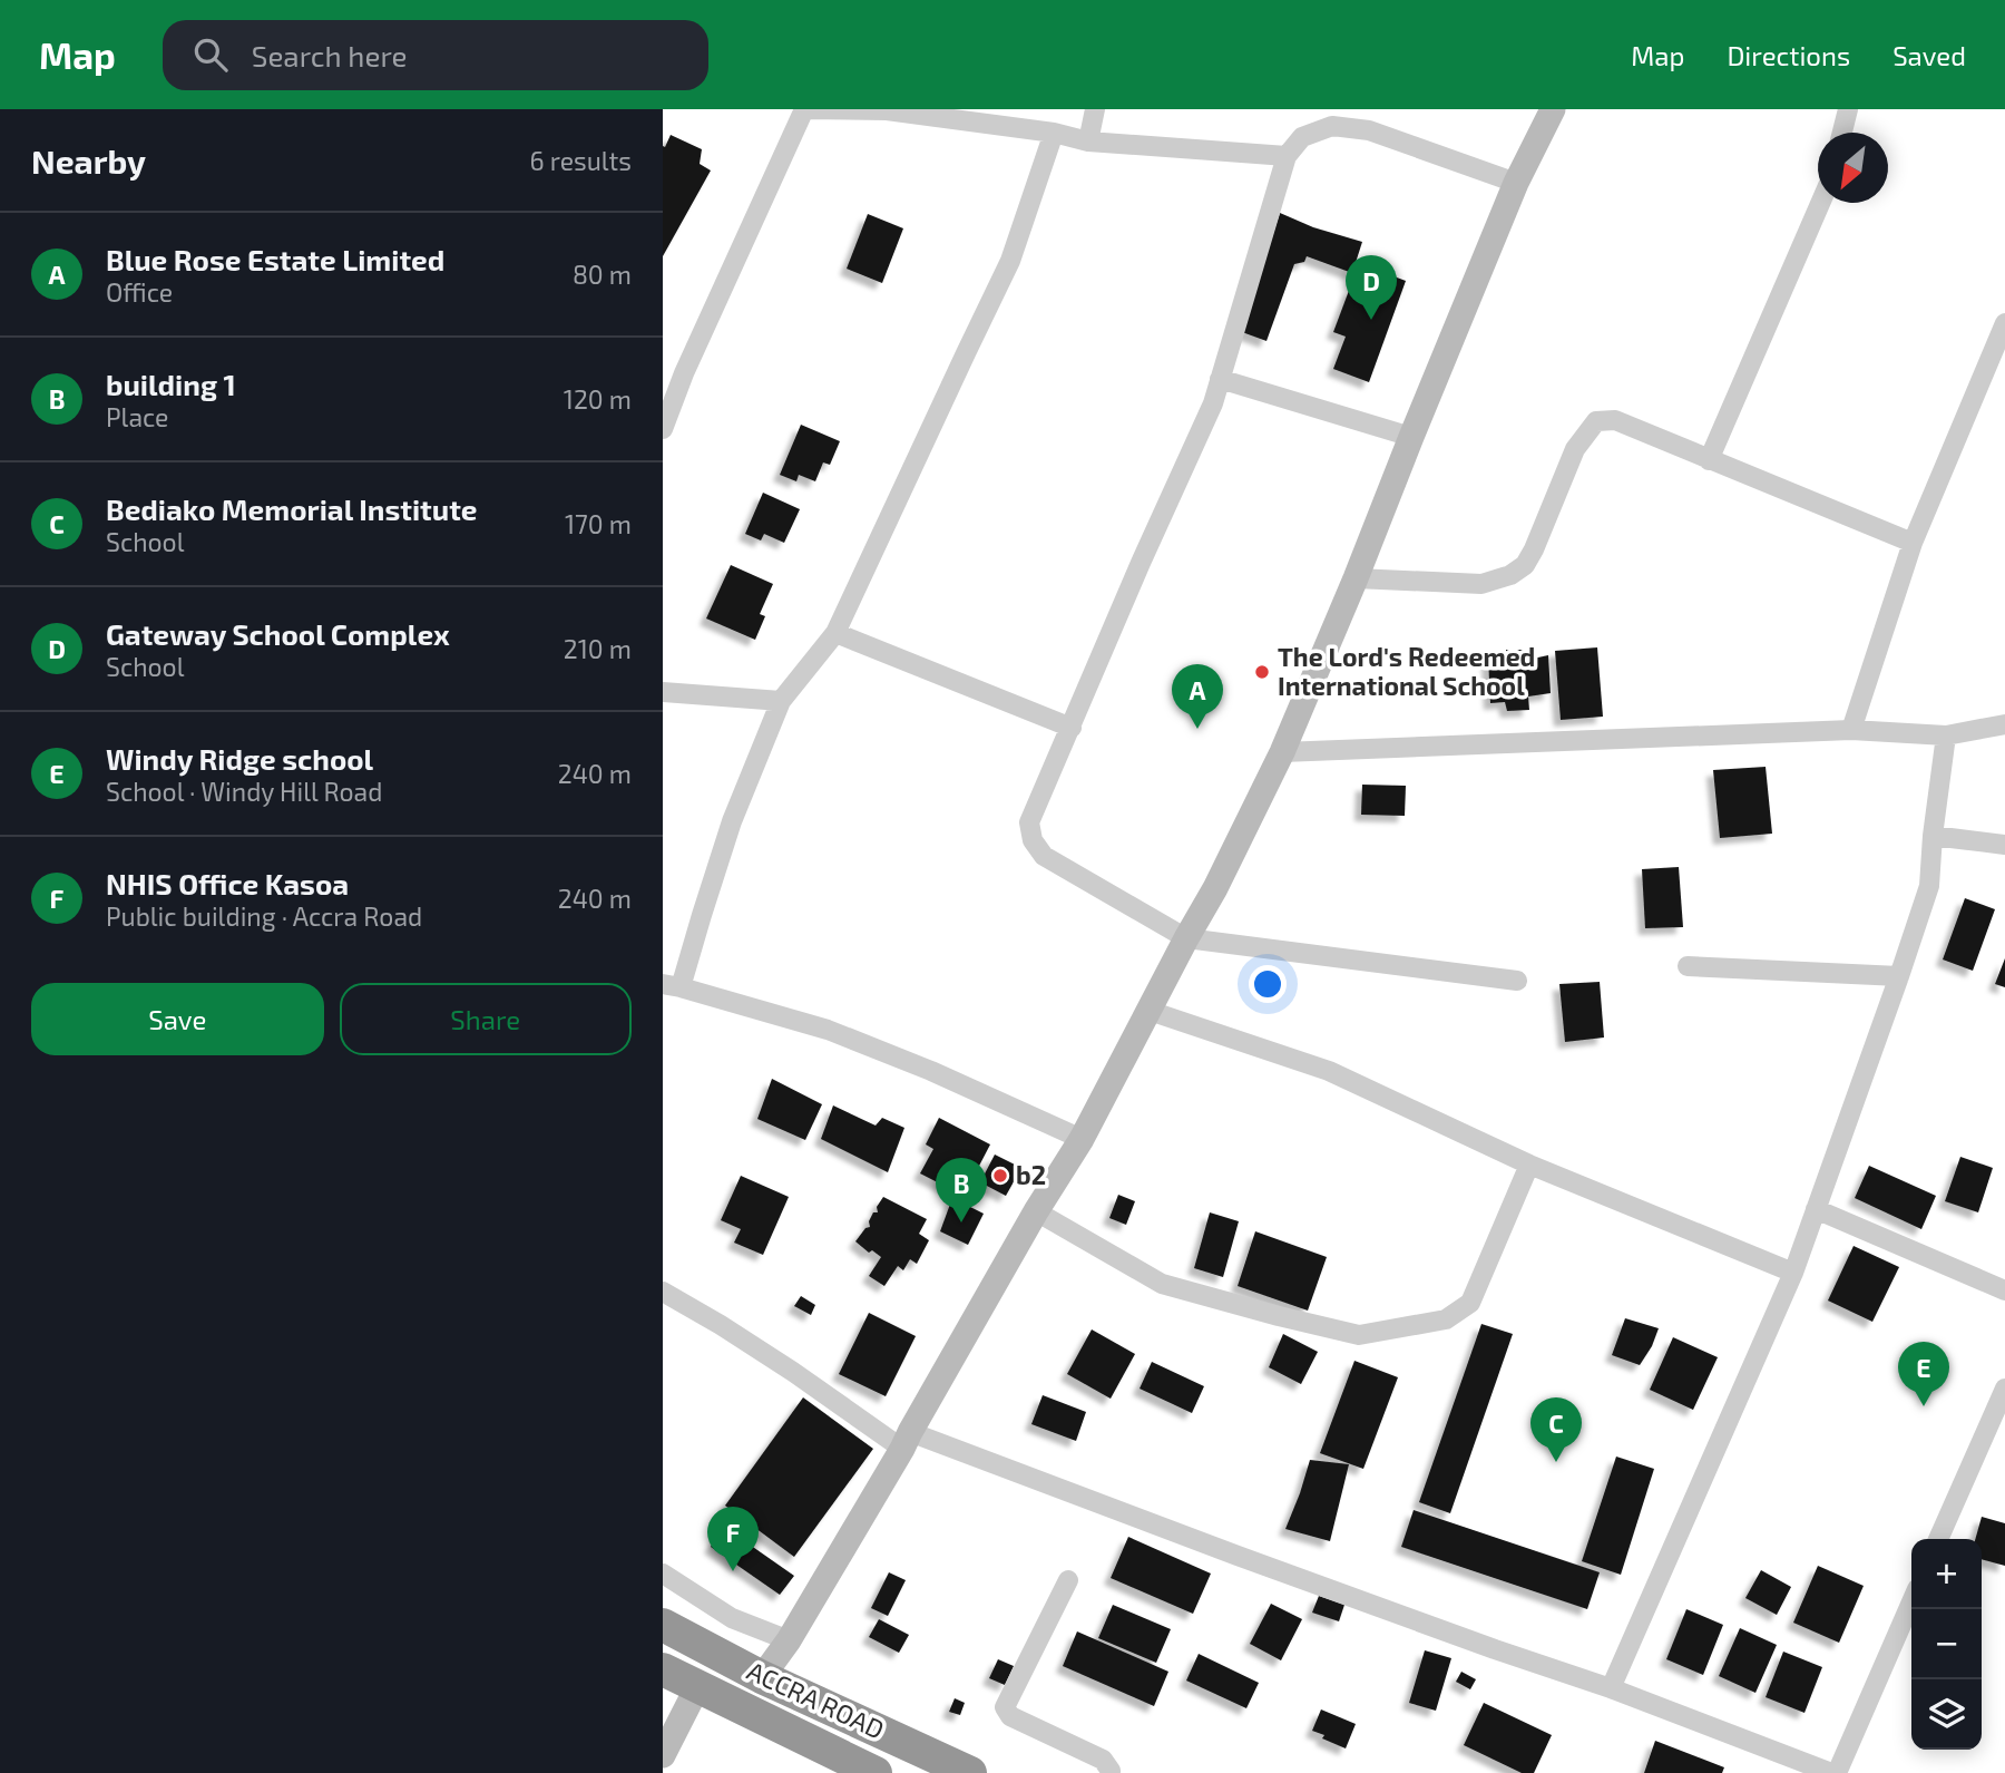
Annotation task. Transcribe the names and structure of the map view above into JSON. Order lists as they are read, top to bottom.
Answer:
{
  "streets": {
    "highway": ["ACCRA ROAD"]
  },
  "places": ["The Lord's Redeemed International School", "b2"],
  "north": "bottom left",
  "page": {
    "header": "Map",
    "search": "Search here",
    "nav": ["Map", "Directions", "Saved"],
    "heading": ["Nearby", "6 results"],
    "list": [
      {
        "mark": "A",
        "name": "Blue Rose Estate Limited",
        "note": "Office",
        "value": "80 m"
      },
      {
        "mark": "B",
        "name": "building 1",
        "note": "Place",
        "value": "120 m"
      },
      {
        "mark": "C",
        "name": "Bediako Memorial Institute",
        "note": "School",
        "value": "170 m"
      },
      {
        "mark": "D",
        "name": "Gateway School Complex",
        "note": "School",
        "value": "210 m"
      },
      {
        "mark": "E",
        "name": "Windy Ridge school",
        "note": "School · Windy Hill Road",
        "value": "240 m"
      },
      {
        "mark": "F",
        "name": "NHIS Office Kasoa",
        "note": "Public building · Accra Road",
        "value": "240 m"
      }
    ],
    "pins": [
      "D",
      "A",
      "B",
      "E",
      "C",
      "F"
    ],
    "buttons": ["Save", "Share"],
    "map_buttons": ["+", "−"]
  }
}
